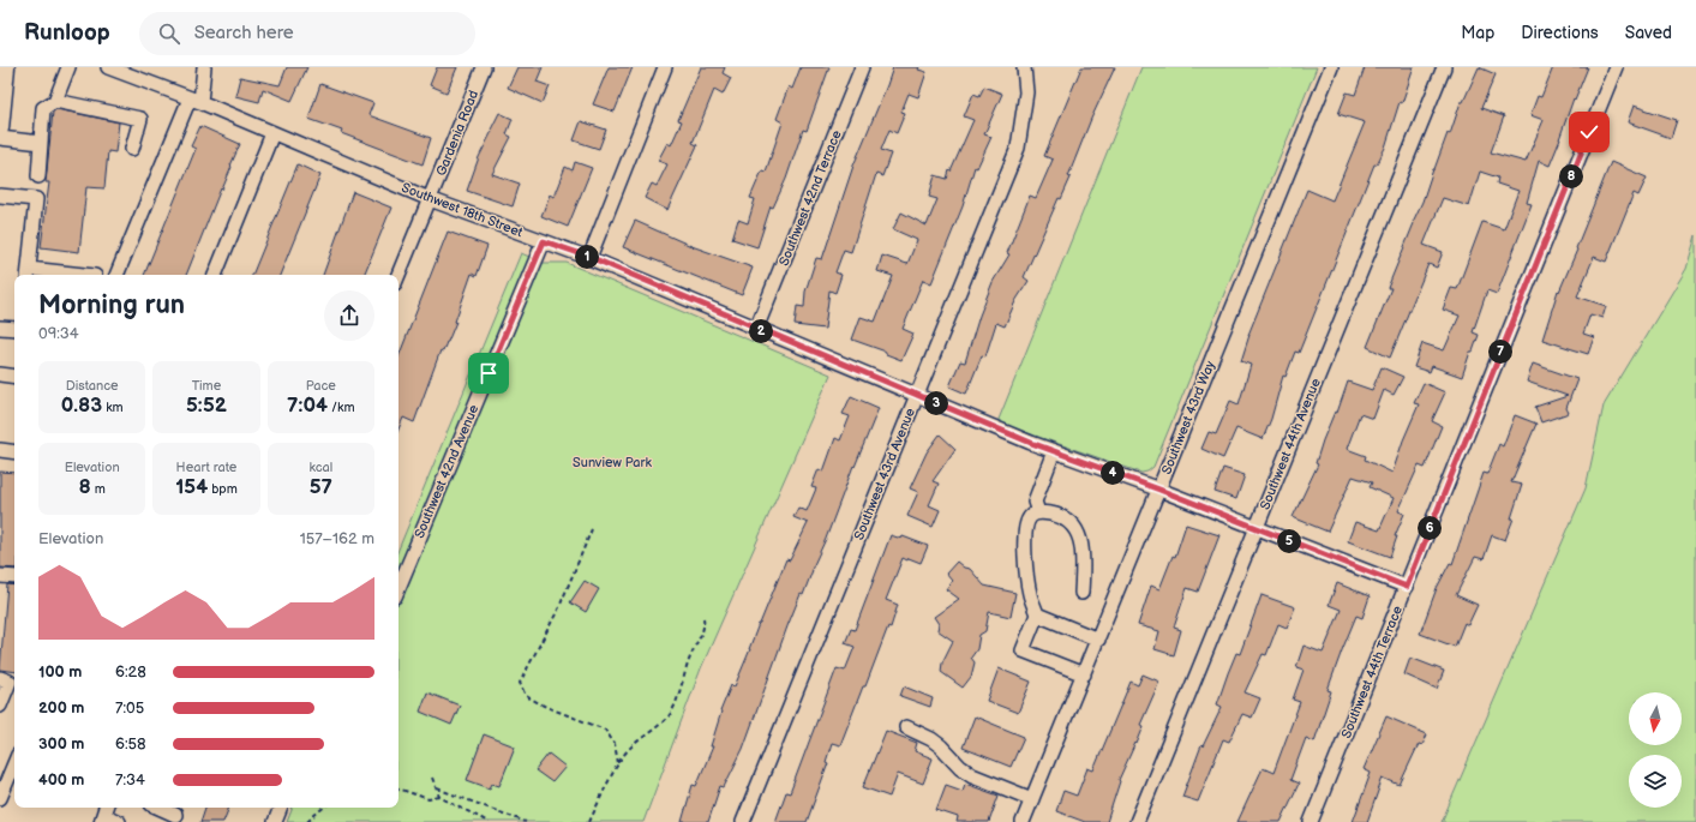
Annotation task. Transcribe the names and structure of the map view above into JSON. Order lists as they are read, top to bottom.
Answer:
{
  "streets": {
    "street": [
      "Gardenia Road",
      "Southwest 42nd Terrace",
      "Southwest 18th Street",
      "Southwest 43rd Way",
      "Southwest 44th Avenue",
      "Southwest 42nd Avenue",
      "Southwest 43rd Avenue",
      "Southwest 44th Terrace"
    ]
  },
  "crossings": [
    ["Gardenia Road", "Southwest 18th Street"],
    ["Southwest 42nd Terrace", "Southwest 18th Street"],
    ["Southwest 18th Street", "Southwest 43rd Way"],
    ["Southwest 18th Street", "Southwest 44th Avenue"],
    ["Southwest 18th Street", "Southwest 42nd Avenue"],
    ["Southwest 18th Street", "Southwest 43rd Avenue"],
    ["Southwest 18th Street", "Southwest 44th Terrace"]
  ],
  "parks": ["Sunview Park"],
  "north": "bottom",
  "page": {
    "header": "Runloop",
    "search": "Search here",
    "nav": ["Map", "Directions", "Saved"],
    "pins": [
      "8",
      "1",
      "2",
      "7",
      "3",
      "4",
      "6",
      "5"
    ],
    "heading": ["Morning run", "09:34"],
    "stats": [
      ["Distance", "0.83 km"],
      ["Time", "5:52"],
      ["Pace", "7:04 /km"],
      ["Elevation", "8 m"],
      ["Heart rate", "154 bpm"],
      ["kcal", "57"]
    ],
    "chart": ["Elevation", "157–162 m"],
    "list": [
      {
        "name": "100 m",
        "note": "6:28"
      },
      {
        "name": "200 m",
        "note": "7:05"
      },
      {
        "name": "300 m",
        "note": "6:58"
      },
      {
        "name": "400 m",
        "note": "7:34"
      }
    ]
  }
}
